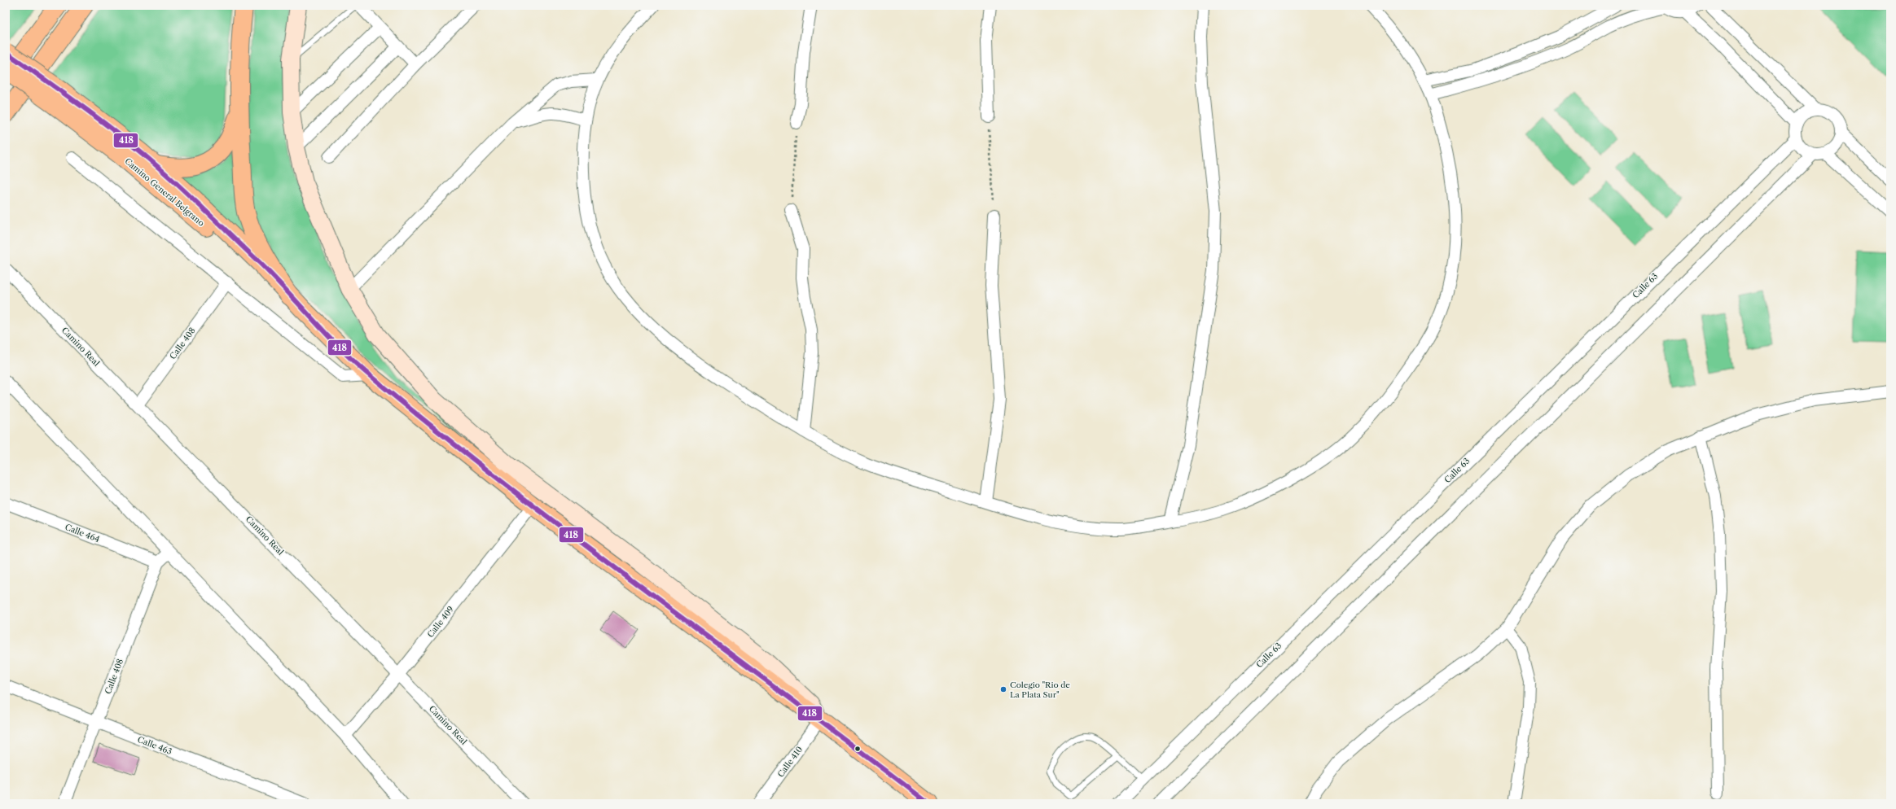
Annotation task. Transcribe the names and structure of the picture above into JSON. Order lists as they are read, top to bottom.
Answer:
{
  "streets": {
    "main road": ["Camino General Belgrano"],
    "street": [
      "Calle 63",
      "Calle 408",
      "Camino Real",
      "Calle 464",
      "Calle 409",
      "Calle 463",
      "Calle 410"
    ]
  },
  "crossings": [
    ["Camino General Belgrano", "Calle 409"],
    ["Camino General Belgrano", "Calle 410"],
    ["Calle 408", "Camino Real"],
    ["Calle 408", "Calle 464"],
    ["Calle 408", "Calle 463"],
    ["Camino Real", "Calle 409"]
  ],
  "places": ["Colegio \"Rio de La Plata Sur\""],
  "lines": ["transit line 418"]
}
